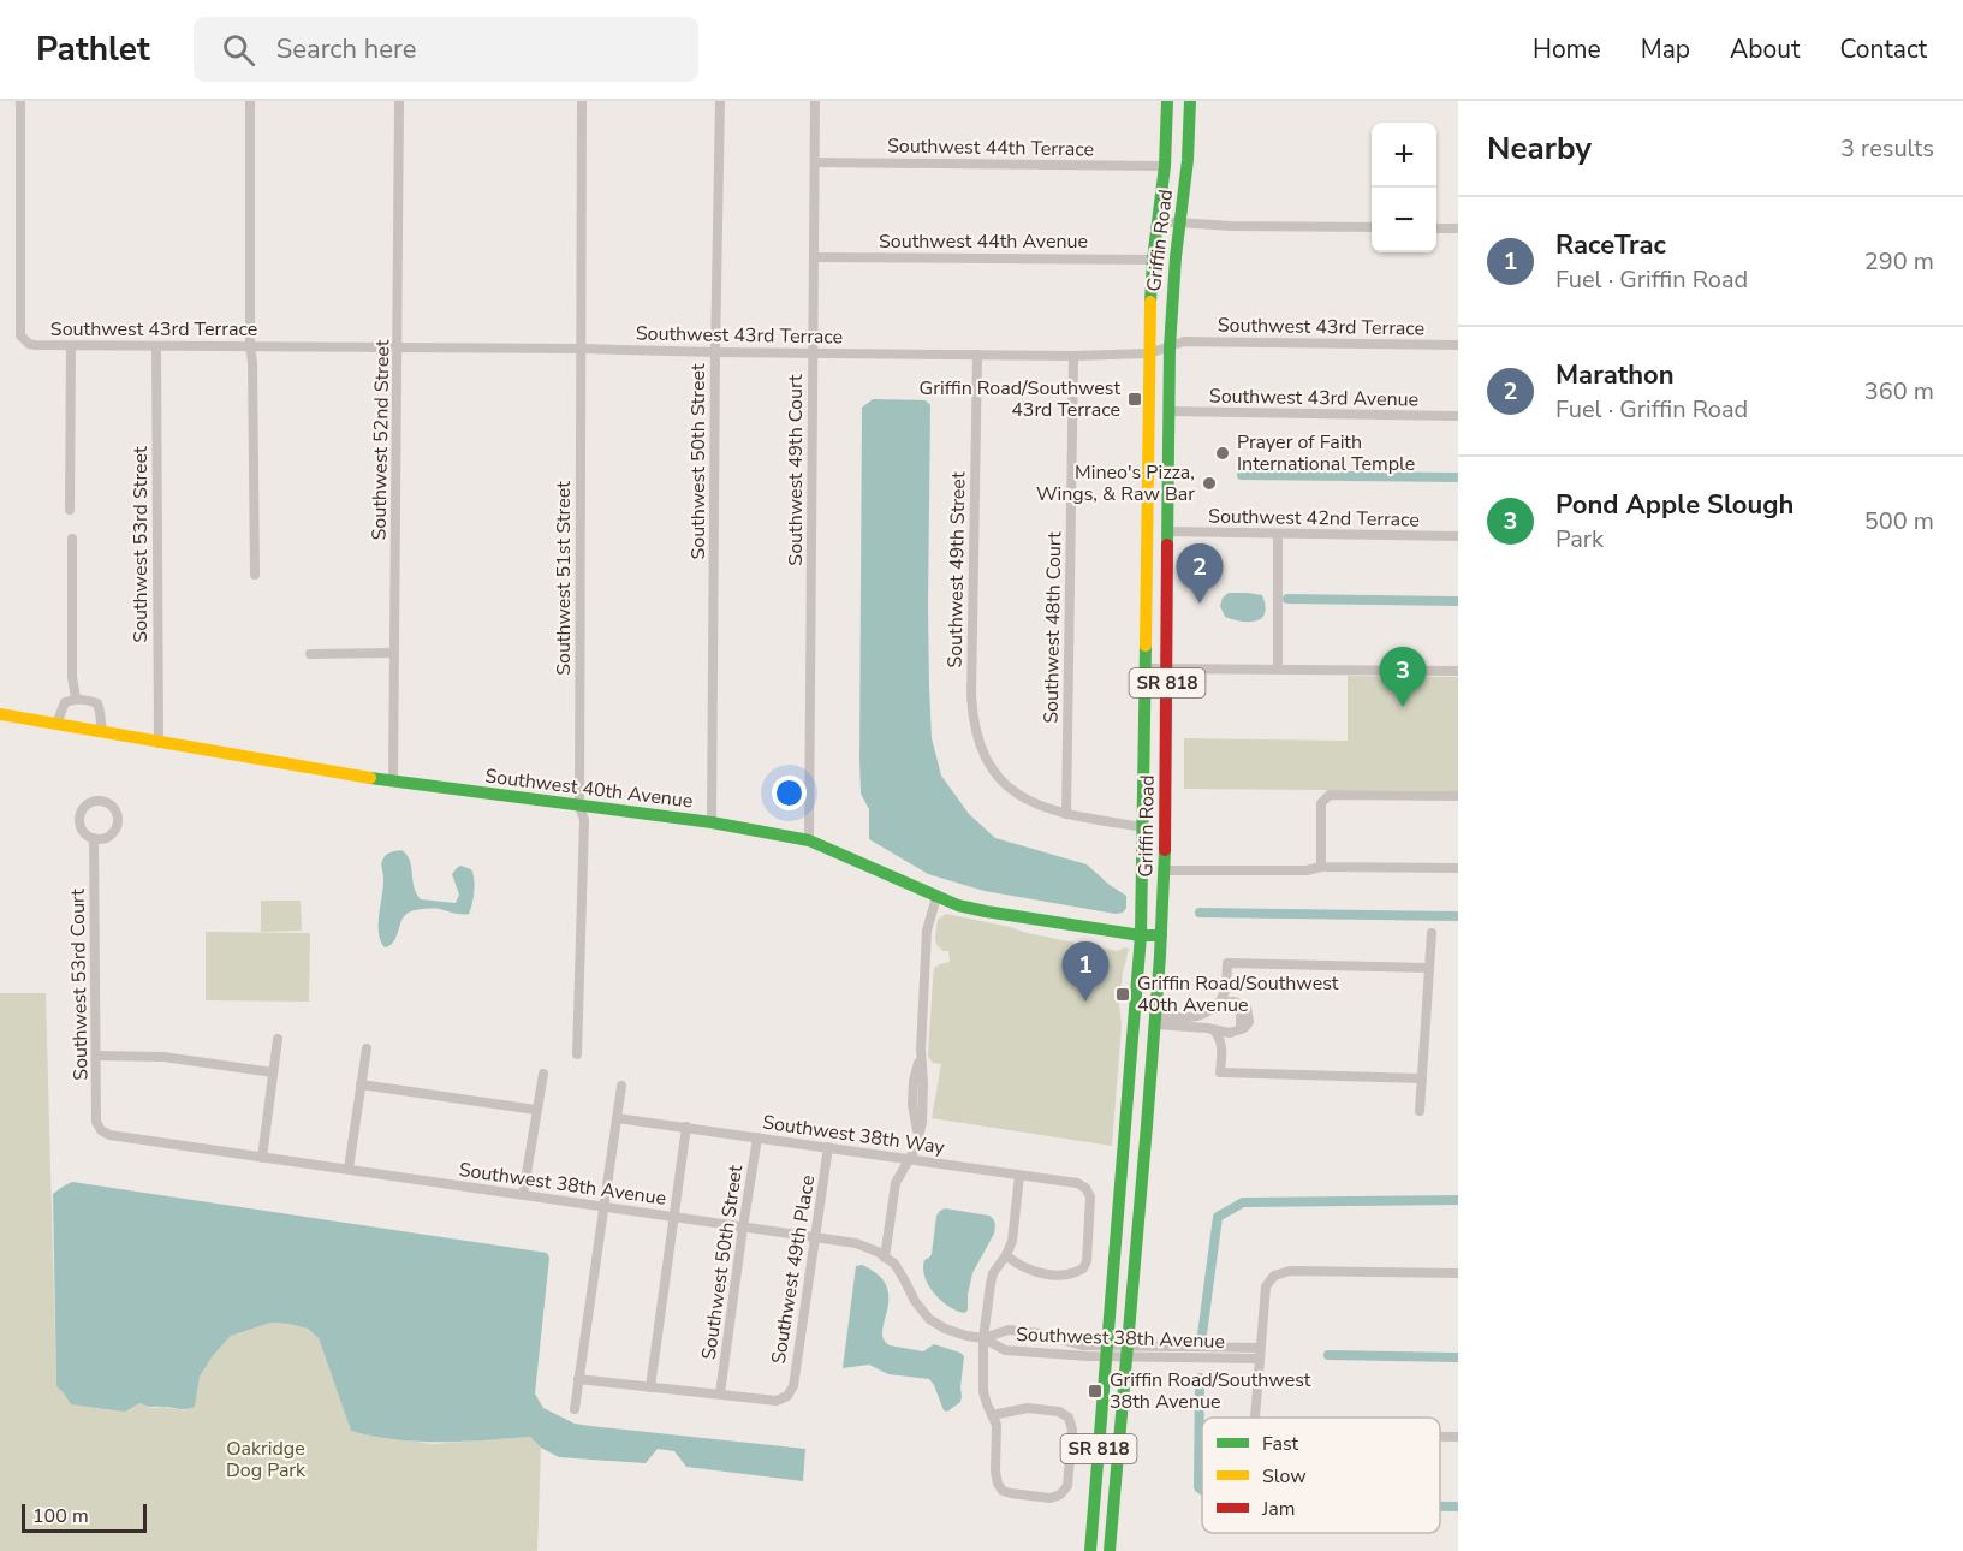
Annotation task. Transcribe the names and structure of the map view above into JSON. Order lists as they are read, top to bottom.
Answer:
{
  "streets": {
    "main road": ["Griffin Road", "SR 818", "Southwest 40th Avenue"],
    "street": [
      "Southwest 44th Terrace",
      "Southwest 44th Avenue",
      "Southwest 43rd Terrace",
      "Southwest 43rd Avenue",
      "Southwest 52nd Street",
      "Southwest 50th Street",
      "Southwest 49th Court",
      "Southwest 42nd Terrace",
      "Southwest 53rd Street",
      "Southwest 49th Street",
      "Southwest 51st Street",
      "Southwest 48th Court",
      "Southwest 53rd Court",
      "Southwest 38th Way",
      "Southwest 38th Avenue",
      "Southwest 49th Place"
    ]
  },
  "crossings": [
    ["Southwest 44th Terrace", "Griffin Road"],
    ["Southwest 44th Terrace", "Southwest 49th Court"],
    ["Griffin Road", "Southwest 44th Avenue"],
    ["Griffin Road", "Southwest 43rd Terrace"],
    ["Griffin Road", "Southwest 43rd Avenue"],
    ["Griffin Road", "Southwest 42nd Terrace"],
    ["Griffin Road", "Southwest 40th Avenue"],
    ["Griffin Road", "Southwest 38th Avenue"],
    ["Southwest 44th Avenue", "Southwest 49th Court"],
    ["Southwest 43rd Terrace", "Southwest 52nd Street"],
    ["Southwest 43rd Terrace", "Southwest 50th Street"],
    ["Southwest 43rd Terrace", "Southwest 49th Court"],
    ["Southwest 43rd Terrace", "Southwest 53rd Street"],
    ["Southwest 43rd Terrace", "Southwest 49th Street"],
    ["Southwest 43rd Terrace", "Southwest 51st Street"],
    ["Southwest 43rd Terrace", "Southwest 48th Court"],
    ["Southwest 52nd Street", "Southwest 40th Avenue"],
    ["Southwest 50th Street", "Southwest 40th Avenue"],
    ["Southwest 50th Street", "Southwest 38th Way"],
    ["Southwest 50th Street", "Southwest 38th Avenue"],
    ["Southwest 50th Street", "Southwest 49th Place"],
    ["Southwest 49th Court", "Southwest 40th Avenue"],
    ["Southwest 53rd Street", "Southwest 40th Avenue"],
    ["Southwest 49th Street", "Southwest 48th Court"],
    ["Southwest 51st Street", "Southwest 40th Avenue"],
    ["Southwest 53rd Court", "Southwest 38th Avenue"],
    ["Southwest 38th Way", "Southwest 49th Place"],
    ["Southwest 38th Avenue", "Southwest 49th Place"]
  ],
  "parks": ["Oakridge Dog Park"],
  "places": {
    "transit": ["Griffin Road/Southwest 43rd Terrace", "Griffin Road/Southwest 40th Avenue", "Griffin Road/Southwest 38th Avenue"],
    "other": ["Prayer of Faith International Temple", "Mineo's Pizza, Wings, & Raw Bar"]
  },
  "legend": ["Fast", "Slow", "Jam"],
  "scale_bar": "100 m",
  "page": {
    "header": "Pathlet",
    "search": "Search here",
    "nav": [
      "Home",
      "Map",
      "About",
      "Contact"
    ],
    "heading": ["Nearby", "3 results"],
    "map_buttons": ["+", "−"],
    "list": [
      {
        "mark": "1",
        "name": "RaceTrac",
        "note": "Fuel · Griffin Road",
        "value": "290 m"
      },
      {
        "mark": "2",
        "name": "Marathon",
        "note": "Fuel · Griffin Road",
        "value": "360 m"
      },
      {
        "mark": "3",
        "name": "Pond Apple Slough",
        "note": "Park",
        "value": "500 m"
      }
    ],
    "pins": ["2", "3", "1"],
    "scale": "100 m"
  }
}
